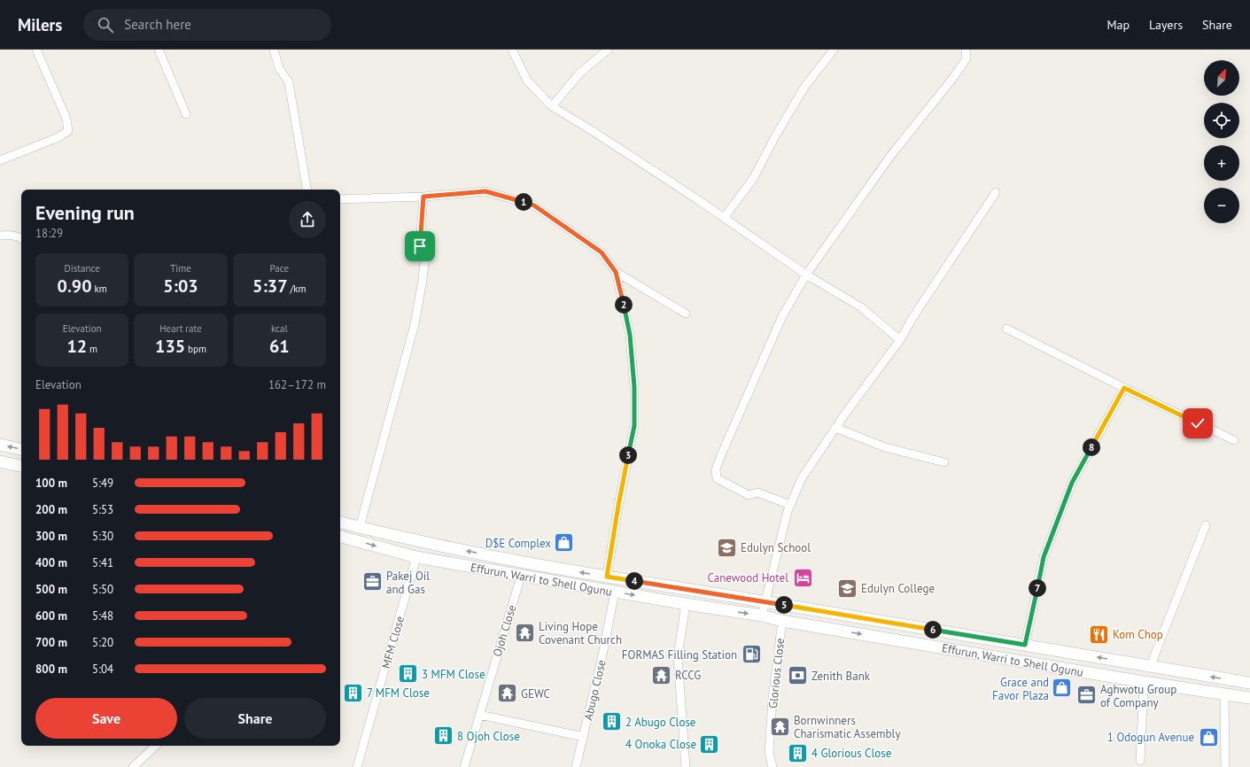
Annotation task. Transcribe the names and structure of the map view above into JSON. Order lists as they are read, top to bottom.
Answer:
{
  "streets": {
    "main road": ["Effurun, Warri to Shell Ogunu"],
    "street": [
      "Ojoh Close",
      "MFM Close",
      "Glorious Close",
      "Abugo Close"
    ]
  },
  "crossings": [
    ["Effurun, Warri to Shell Ogunu", "Ojoh Close"],
    ["Effurun, Warri to Shell Ogunu", "MFM Close"],
    ["Effurun, Warri to Shell Ogunu", "Glorious Close"],
    ["Effurun, Warri to Shell Ogunu", "Abugo Close"]
  ],
  "places": {
    "shop": ["D$E Complex", "Grace and Favor Plaza", "1 Odogun Avenue"],
    "school or university": ["Edulyn School", "Edulyn College"],
    "hotel": ["Canewood Hotel"],
    "office": ["Pakej Oil and Gas", "Aghwotu Group of Company"],
    "temple": [
      "Living Hope Covenant Church",
      "RCCG",
      "GEWC",
      "Bornwinners Charismatic Assembly"
    ],
    "restaurant": ["Kom Chop"],
    "fuel station": ["FORMAS Filling Station"],
    "building": [
      "3 MFM Close",
      "7 MFM Close",
      "2 Abugo Close",
      "8 Ojoh Close",
      "4 Onoka Close",
      "4 Glorious Close"
    ],
    "bank": ["Zenith Bank"]
  },
  "north": "top right",
  "page": {
    "header": "Milers",
    "search": "Search here",
    "nav": ["Map", "Layers", "Share"],
    "map_buttons": ["+", "−"],
    "heading": ["Evening run", "18:29"],
    "pins": [
      "1",
      "2",
      "8",
      "3",
      "4",
      "7",
      "5",
      "6"
    ],
    "stats": [
      ["Distance", "0.90 km"],
      ["Time", "5:03"],
      ["Pace", "5:37 /km"],
      ["Elevation", "12 m"],
      ["Heart rate", "135 bpm"],
      ["kcal", "61"]
    ],
    "chart": ["Elevation", "162–172 m"],
    "list": [
      {
        "name": "100 m",
        "note": "5:49"
      },
      {
        "name": "200 m",
        "note": "5:53"
      },
      {
        "name": "300 m",
        "note": "5:30"
      },
      {
        "name": "400 m",
        "note": "5:41"
      },
      {
        "name": "500 m",
        "note": "5:50"
      },
      {
        "name": "600 m",
        "note": "5:48"
      },
      {
        "name": "700 m",
        "note": "5:20"
      },
      {
        "name": "800 m",
        "note": "5:04"
      }
    ],
    "buttons": ["Save", "Share"]
  }
}
